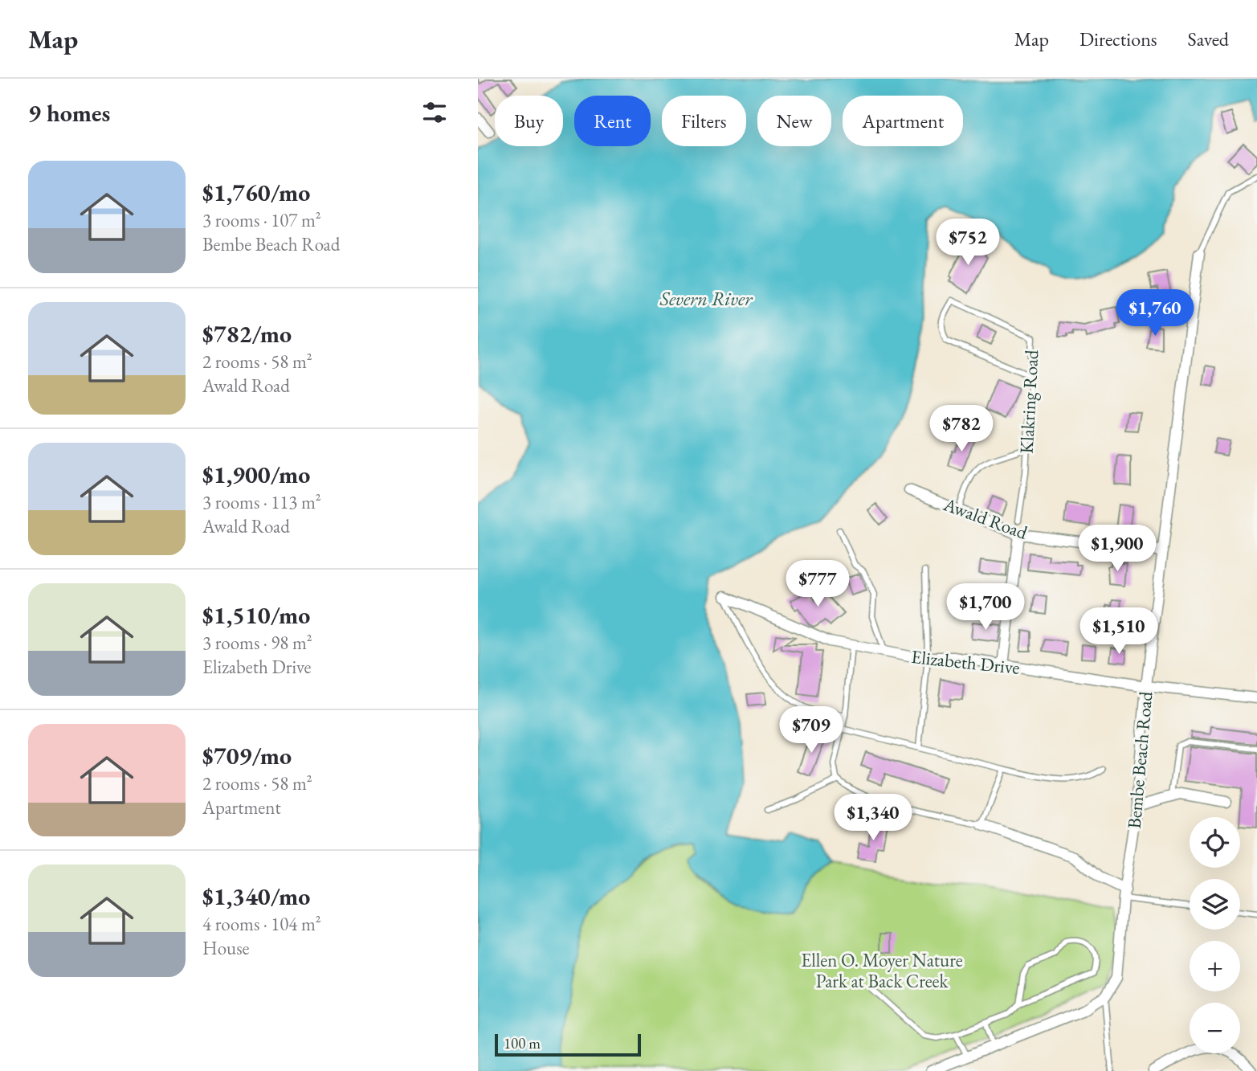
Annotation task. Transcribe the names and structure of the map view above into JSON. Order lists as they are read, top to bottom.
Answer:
{
  "streets": {
    "street": ["Awald Road", "Elizabeth Drive", "Bembe Beach Road"],
    "lane": ["Klakring Road"]
  },
  "crossings": [
    ["Awald Road", "Bembe Beach Road"],
    ["Elizabeth Drive", "Bembe Beach Road"]
  ],
  "water": ["Severn River"],
  "parks": ["Ellen O. Moyer Nature Park at Back Creek"],
  "scale_bar": "100 m",
  "page": {
    "header": "Map",
    "nav": ["Map", "Directions", "Saved"],
    "heading": "9 homes",
    "chip": [
      "Buy",
      "Rent",
      "Filters",
      "New",
      "Apartment"
    ],
    "list": [
      {
        "name": "$1,760/mo",
        "note": "3 rooms · 107 m² · Bembe Beach Road"
      },
      {
        "name": "$782/mo",
        "note": "2 rooms · 58 m² · Awald Road"
      },
      {
        "name": "$1,900/mo",
        "note": "3 rooms · 113 m² · Awald Road"
      },
      {
        "name": "$1,510/mo",
        "note": "3 rooms · 98 m² · Elizabeth Drive"
      },
      {
        "name": "$709/mo",
        "note": "2 rooms · 58 m² · Apartment"
      },
      {
        "name": "$1,340/mo",
        "note": "4 rooms · 104 m² · House"
      }
    ],
    "price": [
      "$752",
      "$1,760",
      "$782",
      "$1,900",
      "$777",
      "$1,700",
      "$1,510",
      "$709",
      "$1,340"
    ],
    "map_buttons": ["+", "−"],
    "scale": "100 m"
  }
}
